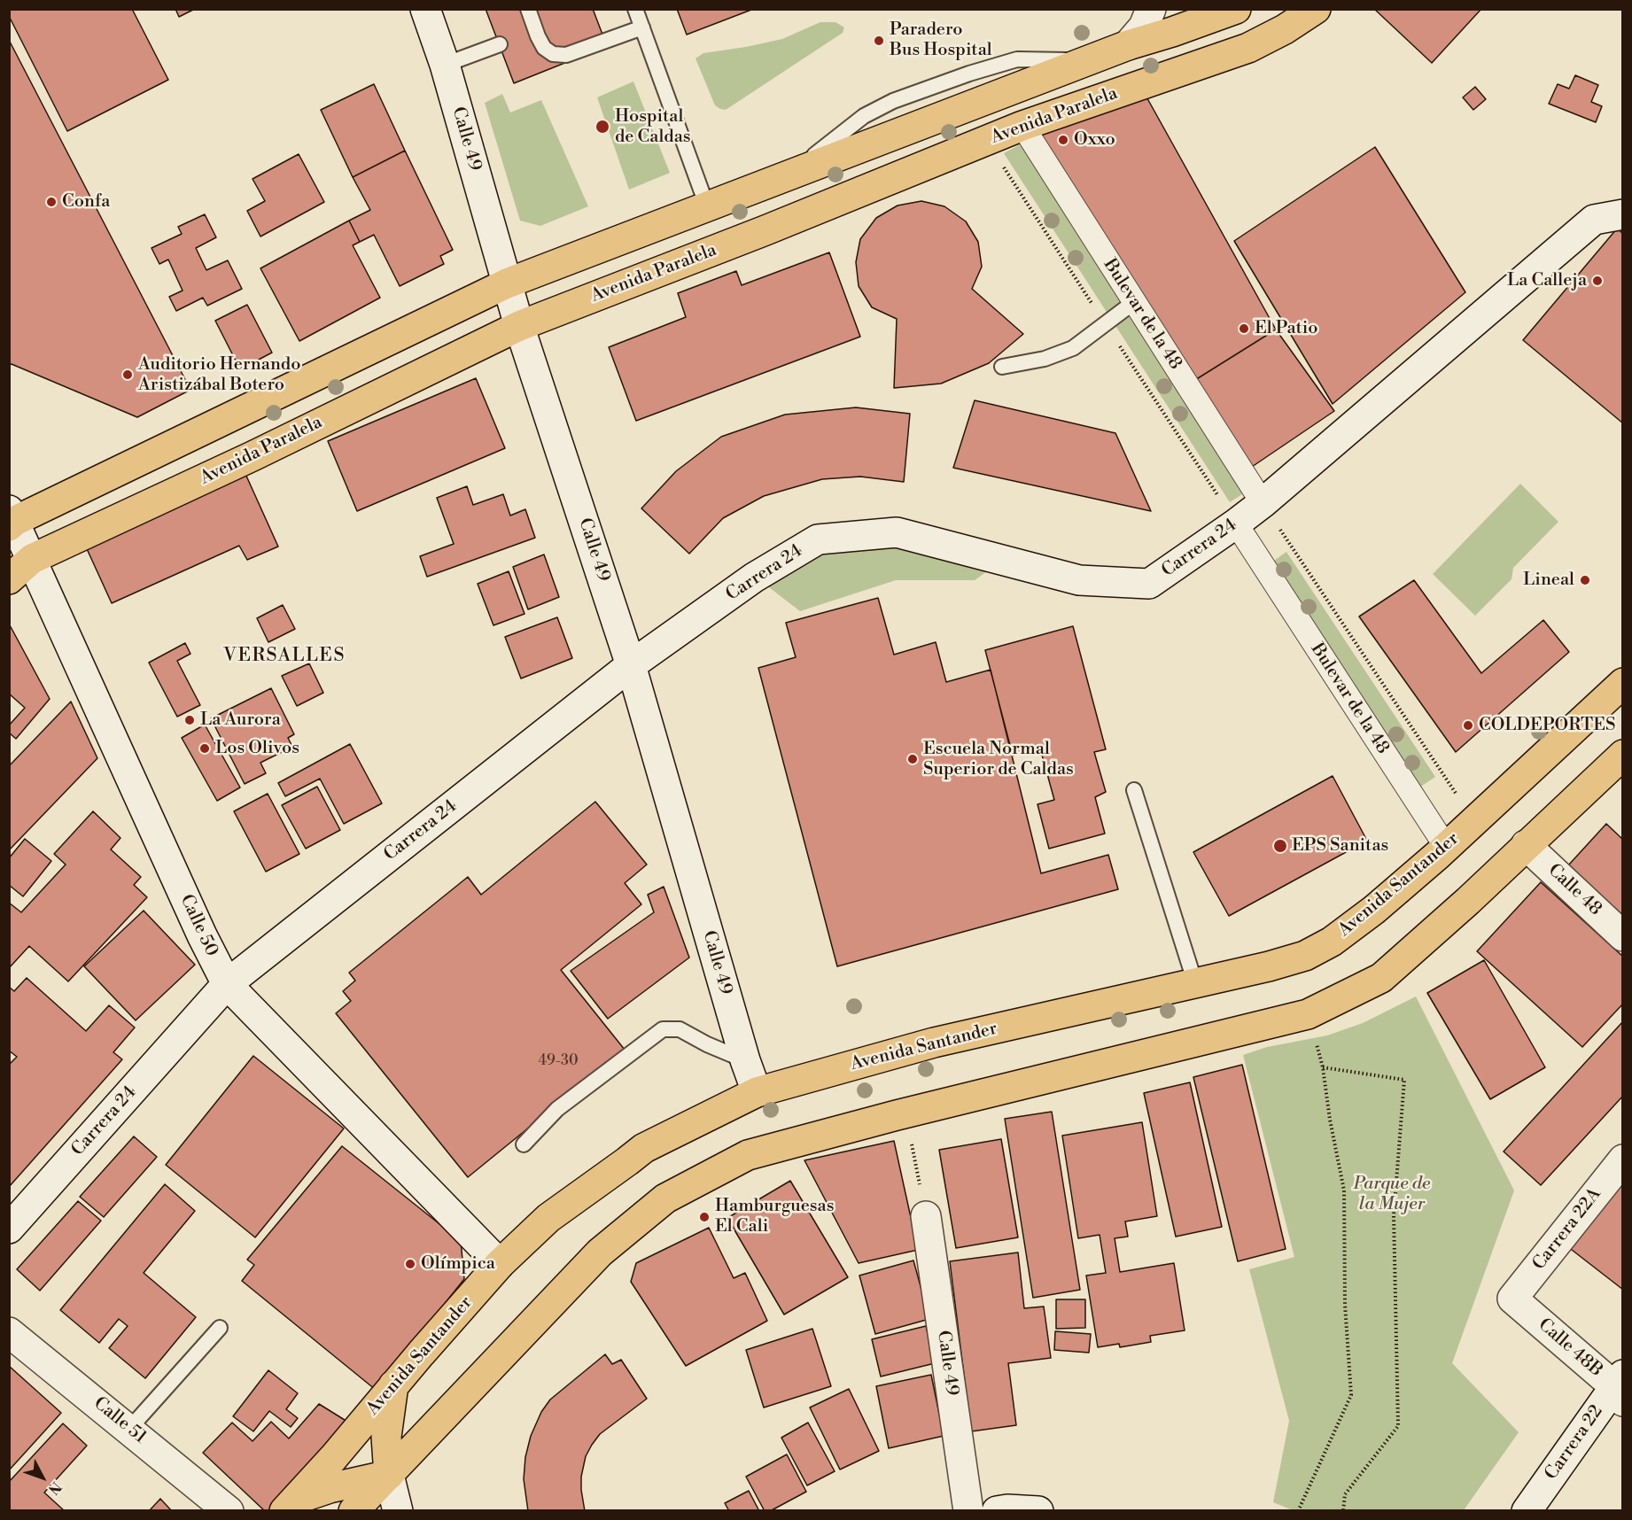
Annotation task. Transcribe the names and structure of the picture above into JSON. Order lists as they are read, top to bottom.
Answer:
{
  "streets": {
    "main road": [
      "Avenida Paralela",
      "Calle 49",
      "Carrera 24",
      "Avenida Santander",
      "Calle 48",
      "Calle 50",
      "Carrera 22A",
      "Calle 48B",
      "Calle 51",
      "Carrera 22"
    ],
    "street": ["Bulevar de la 48"]
  },
  "crossings": [
    ["Avenida Paralela", "Calle 49"],
    ["Avenida Paralela", "Bulevar de la 48"],
    ["Avenida Paralela", "Calle 50"],
    ["Calle 49", "Carrera 24"],
    ["Calle 49", "Avenida Santander"],
    ["Bulevar de la 48", "Carrera 24"],
    ["Bulevar de la 48", "Avenida Santander"],
    ["Carrera 24", "Calle 50"],
    ["Avenida Santander", "Calle 50"],
    ["Carrera 22A", "Calle 48B"],
    ["Calle 48B", "Carrera 22"]
  ],
  "districts": ["VERSALLES"],
  "parks": ["Parque de la Mujer"],
  "places": [
    "Paradero Bus Hospital",
    "Hospital de Caldas",
    "Oxxo",
    "Confa",
    "La Calleja",
    "El Patio",
    "Auditorio Hernando Aristizábal Botero",
    "Lineal",
    "La Aurora",
    "COLDEPORTES",
    "Los Olivos",
    "Escuela Normal Superior de Caldas",
    "EPS Sanitas",
    "Hamburguesas El Cali",
    "Olímpica"
  ],
  "house_numbers": ["49-30"],
  "north": "bottom right"
}
